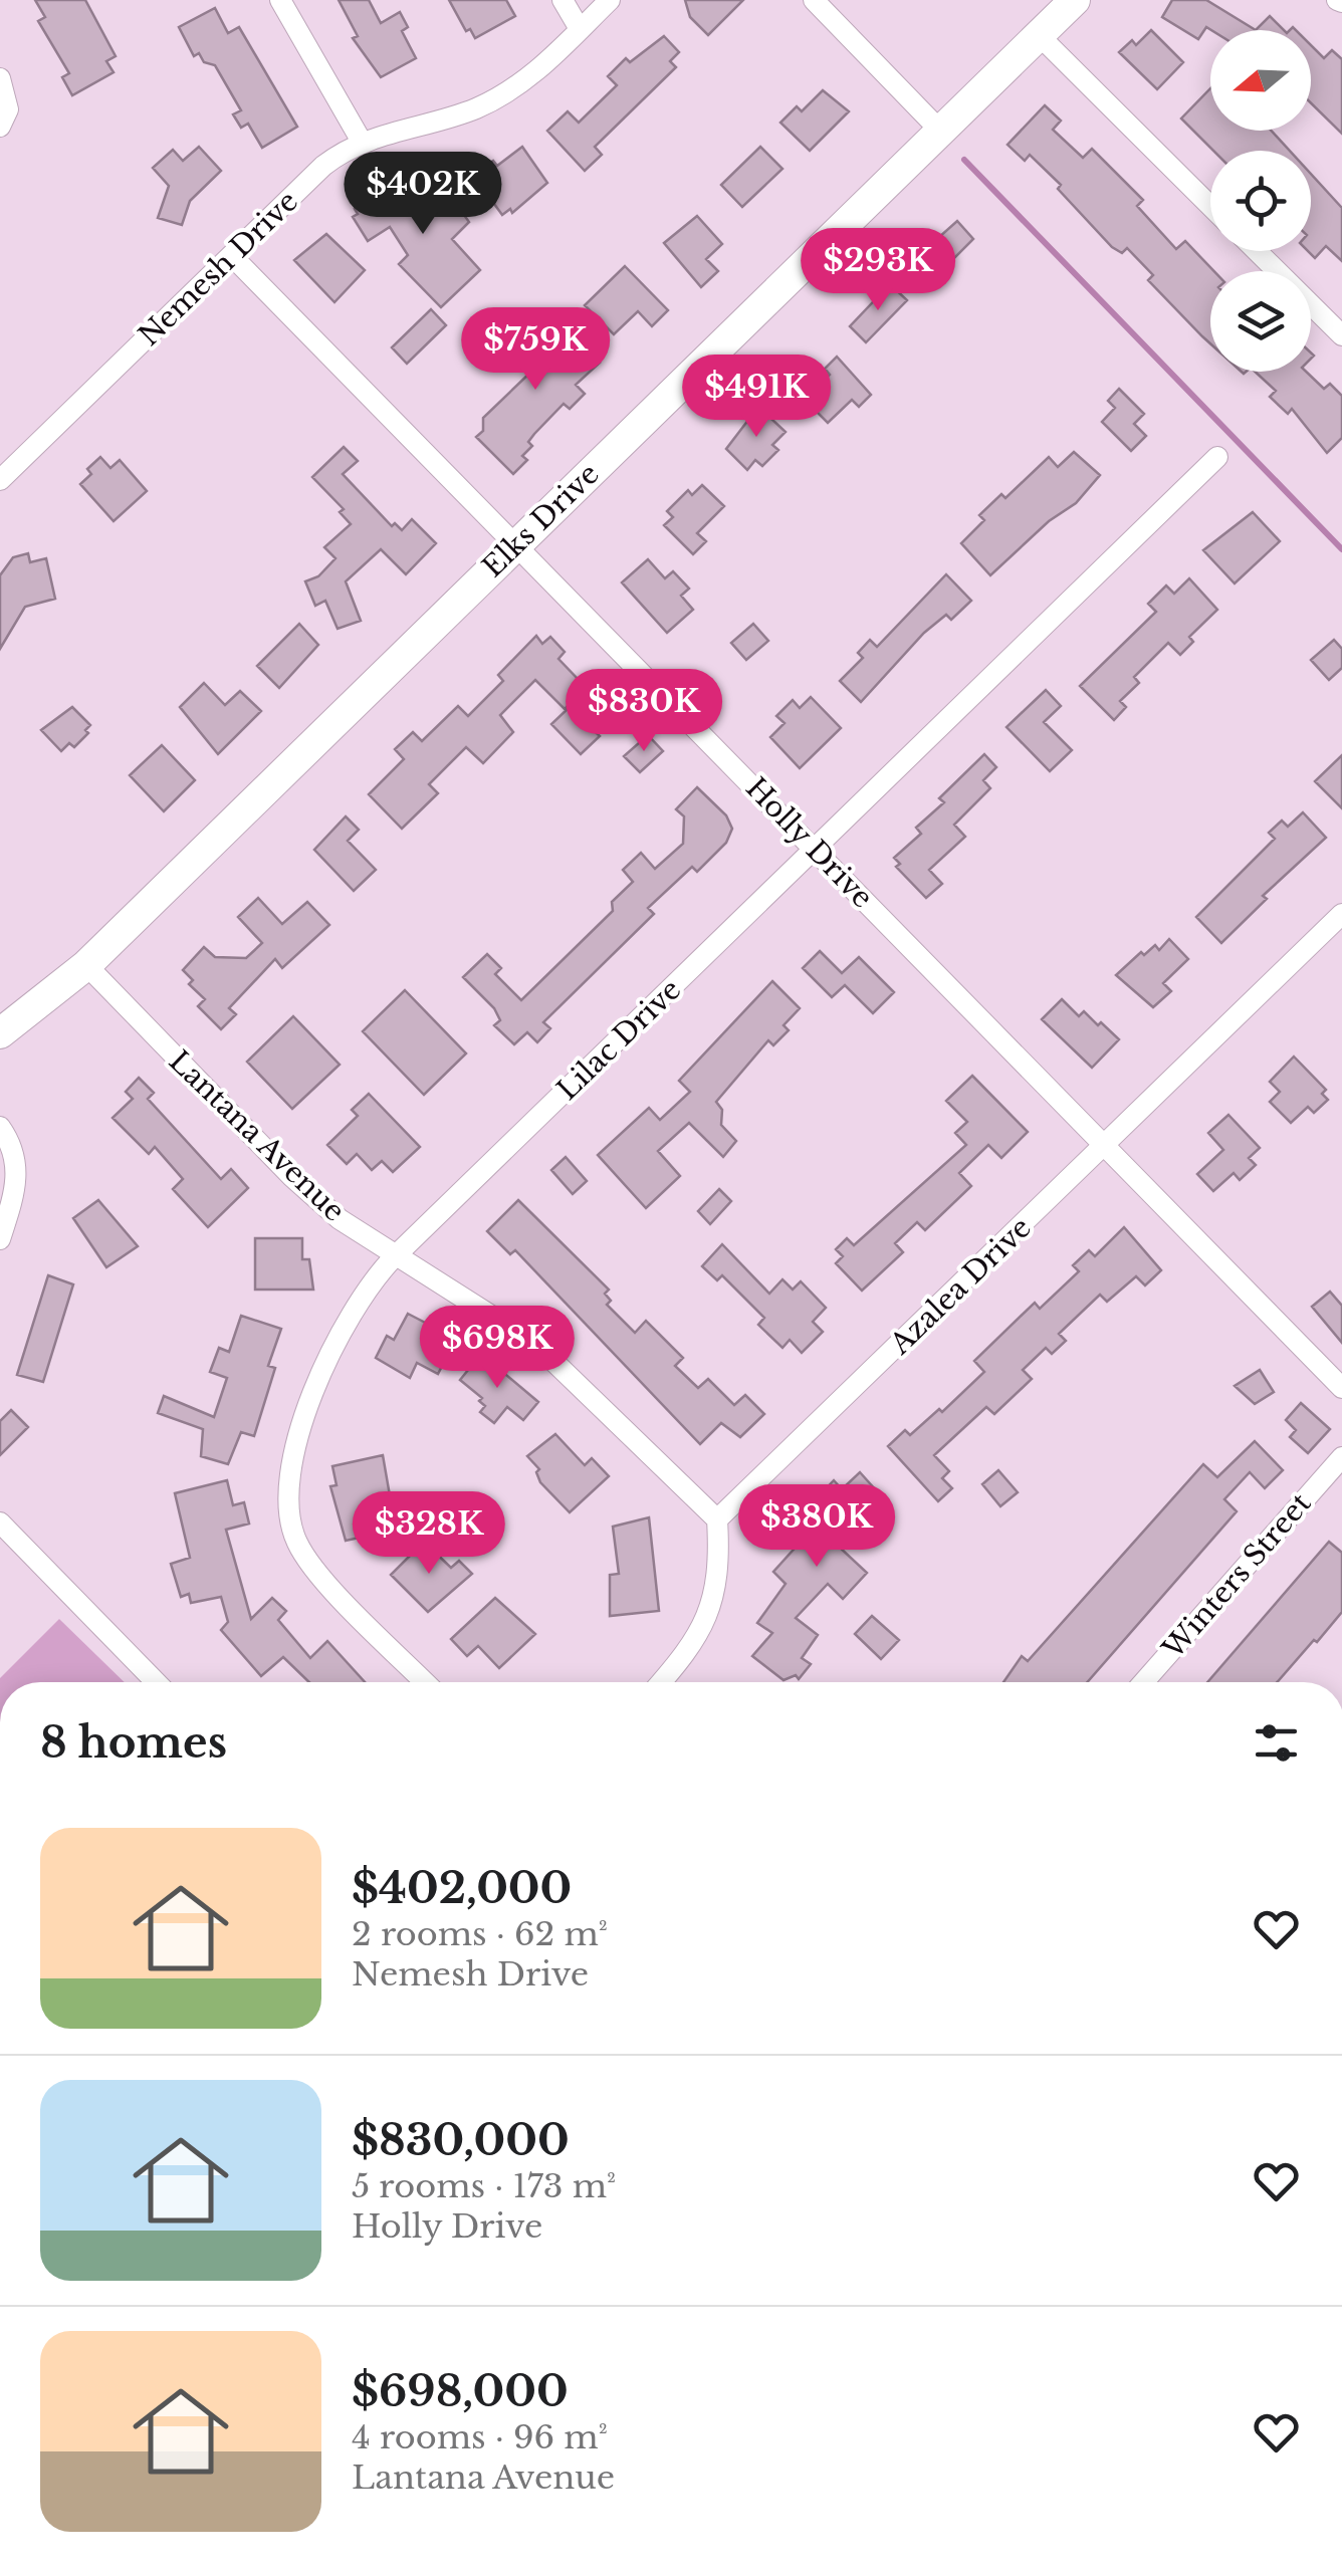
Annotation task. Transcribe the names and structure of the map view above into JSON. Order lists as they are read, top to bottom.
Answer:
{
  "streets": {
    "main road": ["Elks Drive"],
    "street": [
      "Nemesh Drive",
      "Holly Drive",
      "Lilac Drive",
      "Lantana Avenue",
      "Azalea Drive",
      "Winters Street"
    ]
  },
  "crossings": [
    ["Nemesh Drive", "Holly Drive"],
    ["Elks Drive", "Holly Drive"],
    ["Elks Drive", "Lantana Avenue"],
    ["Holly Drive", "Lilac Drive"],
    ["Holly Drive", "Azalea Drive"],
    ["Lilac Drive", "Lantana Avenue"],
    ["Lantana Avenue", "Azalea Drive"]
  ],
  "north": "left",
  "page": {
    "price": [
      "$402K",
      "$293K",
      "$759K",
      "$491K",
      "$830K",
      "$698K",
      "$380K",
      "$328K"
    ],
    "heading": "8 homes",
    "list": [
      {
        "name": "$402,000",
        "note": "2 rooms · 62 m² · Nemesh Drive"
      },
      {
        "name": "$830,000",
        "note": "5 rooms · 173 m² · Holly Drive"
      },
      {
        "name": "$698,000",
        "note": "4 rooms · 96 m² · Lantana Avenue"
      }
    ]
  }
}
